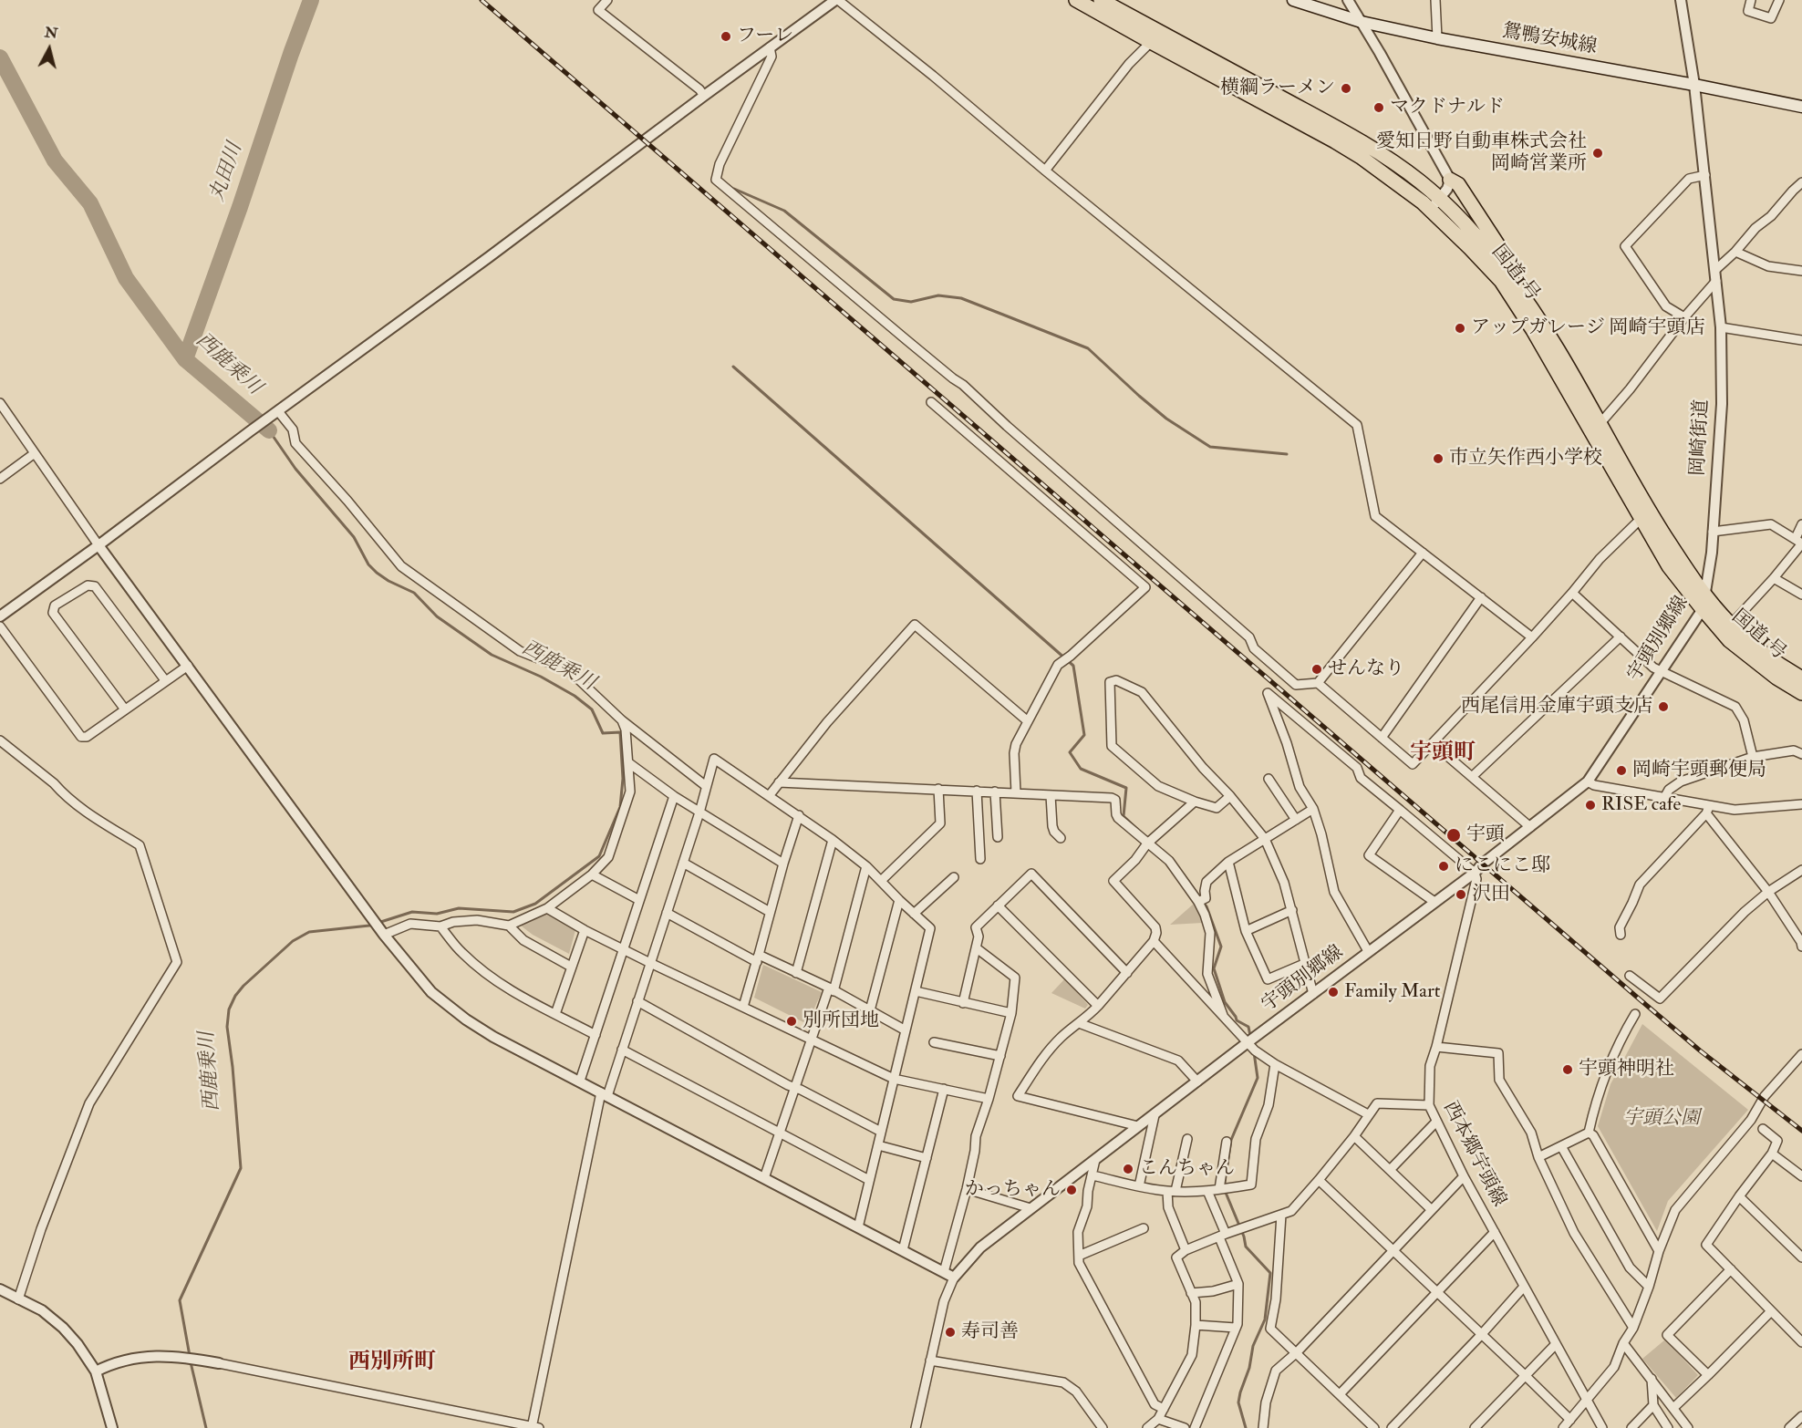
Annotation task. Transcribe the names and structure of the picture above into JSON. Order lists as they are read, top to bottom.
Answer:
{
  "streets": {
    "highway": ["国道1号"],
    "main road": ["鴛鴨安城線"],
    "street": ["岡崎街道", "宇頭別郷線", "西本郷宇頭線"]
  },
  "crossings": [
    ["国道1号", "岡崎街道"],
    ["国道1号", "宇頭別郷線"],
    ["岡崎街道", "宇頭別郷線"],
    ["宇頭別郷線", "西本郷宇頭線"]
  ],
  "districts": ["宇頭町", "西別所町"],
  "water": ["丸田川", "西鹿乗川"],
  "parks": ["宇頭公園"],
  "places": [
    "フーレ",
    "横綱ラーメン",
    "マクドナルド",
    "愛知日野自動車株式会社 岡崎営業所",
    "アップガレージ 岡崎宇頭店",
    "市立矢作西小学校",
    "せんなり",
    "西尾信用金庫宇頭支店",
    "岡崎宇頭郵便局",
    "RISE cafe",
    "宇頭",
    "にこにこ邸",
    "沢田",
    "Family Mart",
    "別所団地",
    "宇頭神明社",
    "こんちゃん",
    "かっちゃん",
    "寿司善"
  ],
  "north": "top"
}
